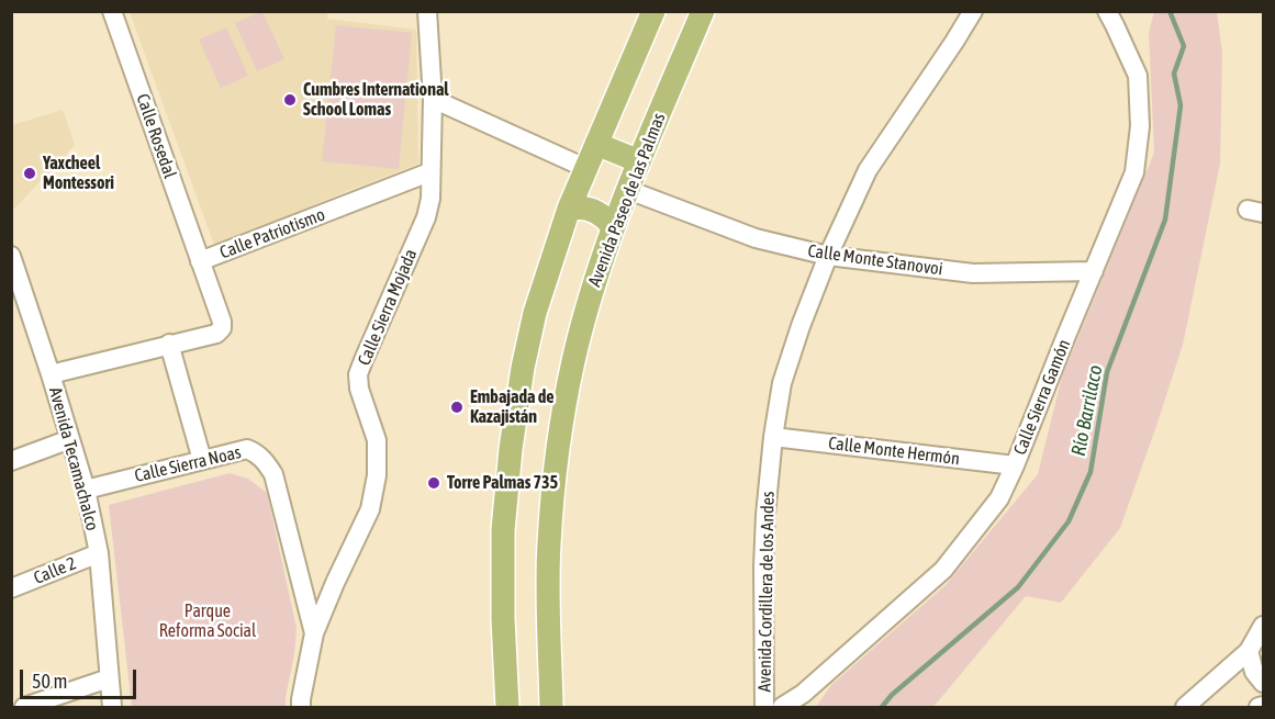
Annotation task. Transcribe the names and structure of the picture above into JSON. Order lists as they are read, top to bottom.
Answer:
{
  "streets": {
    "main road": ["Avenida Paseo de las Palmas"],
    "street": [
      "Calle Rosedal",
      "Calle Patriotismo",
      "Calle Monte Stanovoi",
      "Calle Sierra Mojada",
      "Calle Sierra Gamón",
      "Calle Monte Hermón",
      "Avenida Tecamachalco",
      "Calle Sierra Noas",
      "Calle 2",
      "Avenida Cordillera de los Andes"
    ]
  },
  "crossings": [
    ["Calle Rosedal", "Calle Patriotismo"],
    ["Avenida Paseo de las Palmas", "Calle Monte Stanovoi"],
    ["Calle Patriotismo", "Calle Sierra Mojada"],
    ["Calle Patriotismo", "Avenida Tecamachalco"],
    ["Calle Monte Stanovoi", "Calle Sierra Gamón"],
    ["Calle Monte Stanovoi", "Avenida Cordillera de los Andes"],
    ["Calle Sierra Mojada", "Calle Sierra Noas"],
    ["Calle Sierra Gamón", "Calle Monte Hermón"],
    ["Calle Monte Hermón", "Avenida Cordillera de los Andes"],
    ["Avenida Tecamachalco", "Calle Sierra Noas"],
    ["Avenida Tecamachalco", "Calle 2"]
  ],
  "water": ["Río Barrilaco"],
  "parks": ["Parque Reforma Social"],
  "places": [
    "Cumbres International School Lomas",
    "Yaxcheel Montessori",
    "Embajada de Kazajistán",
    "Torre Palmas 735"
  ],
  "scale_bar": "50 m"
}
